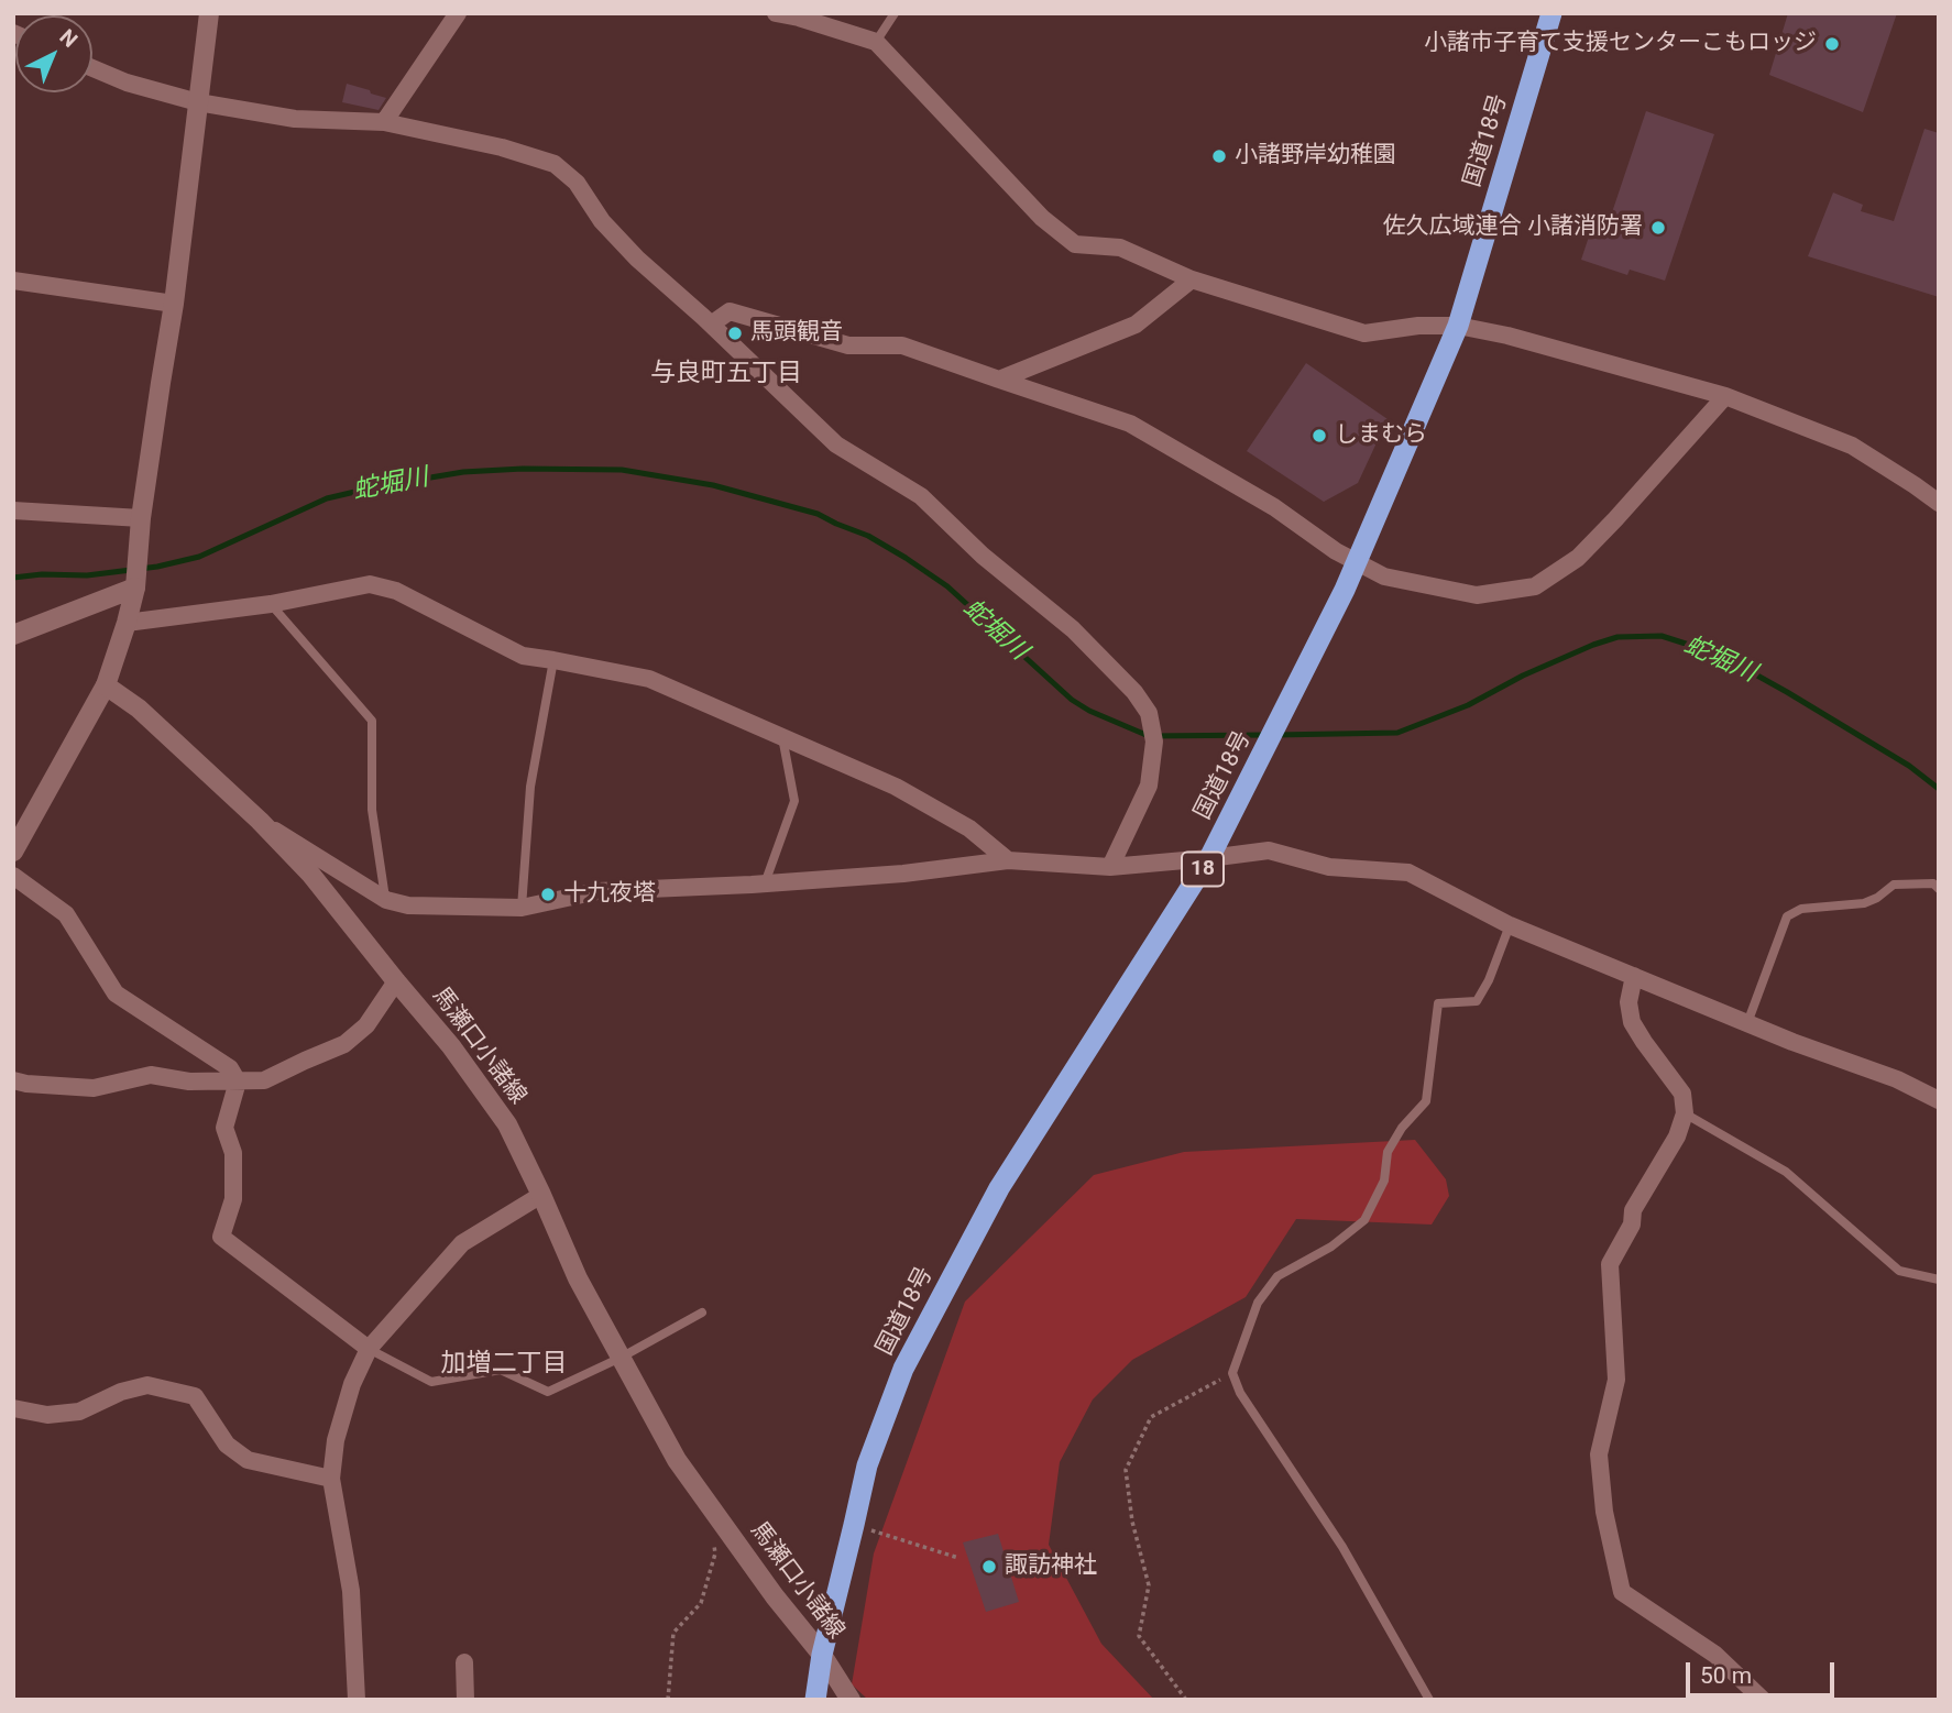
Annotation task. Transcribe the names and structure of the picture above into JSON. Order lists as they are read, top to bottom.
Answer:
{
  "streets": {
    "highway": ["国道18号", "18"],
    "main road": ["馬瀬口小諸線"]
  },
  "crossings": [
    ["国道18号", "馬瀬口小諸線"]
  ],
  "districts": ["与良町五丁目", "加増二丁目"],
  "water": ["蛇堀川"],
  "places": [
    "小諸市子育て支援センターこもロッジ",
    "小諸野岸幼稚園",
    "佐久広域連合 小諸消防署",
    "馬頭観音",
    "しまむら",
    "十九夜塔",
    "諏訪神社"
  ],
  "scale_bar": "50 m",
  "north": "top right"
}
